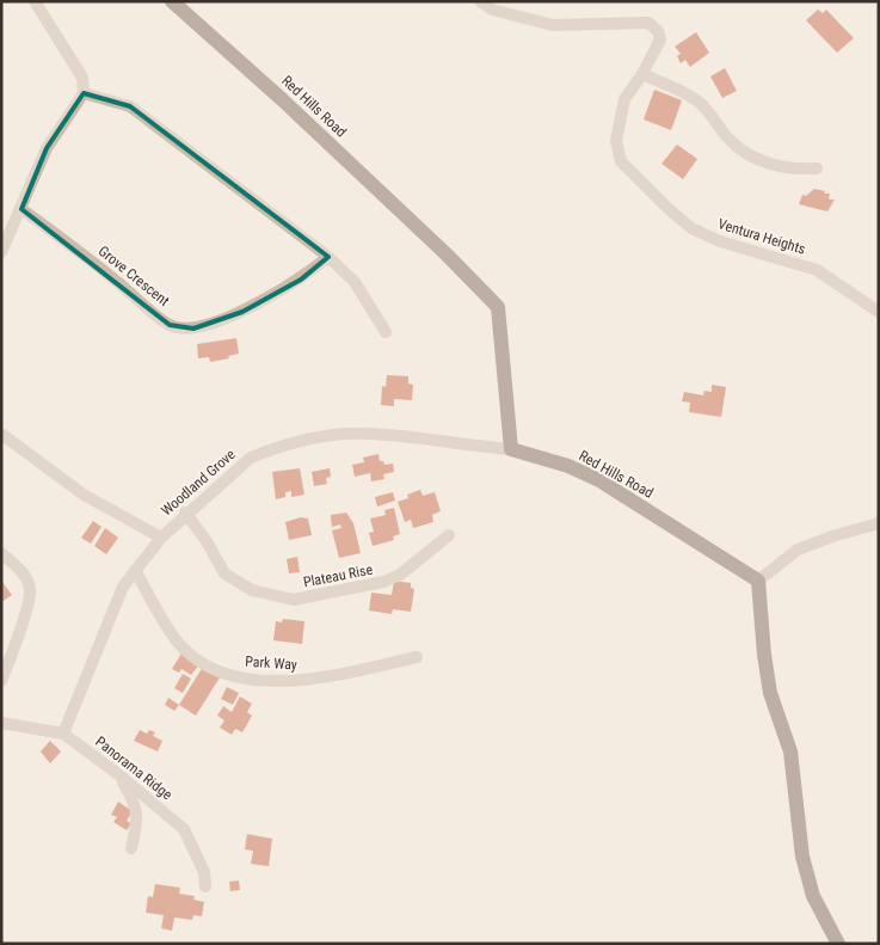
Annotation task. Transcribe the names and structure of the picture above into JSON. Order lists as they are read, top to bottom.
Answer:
{
  "streets": {
    "main road": ["Red Hills Road"],
    "street": [
      "Ventura Heights",
      "Grove Crescent",
      "Woodland Grove",
      "Plateau Rise",
      "Park Way",
      "Panorama Ridge"
    ]
  },
  "crossings": [
    ["Red Hills Road", "Woodland Grove"],
    ["Woodland Grove", "Plateau Rise"],
    ["Woodland Grove", "Park Way"],
    ["Woodland Grove", "Panorama Ridge"]
  ]
}
